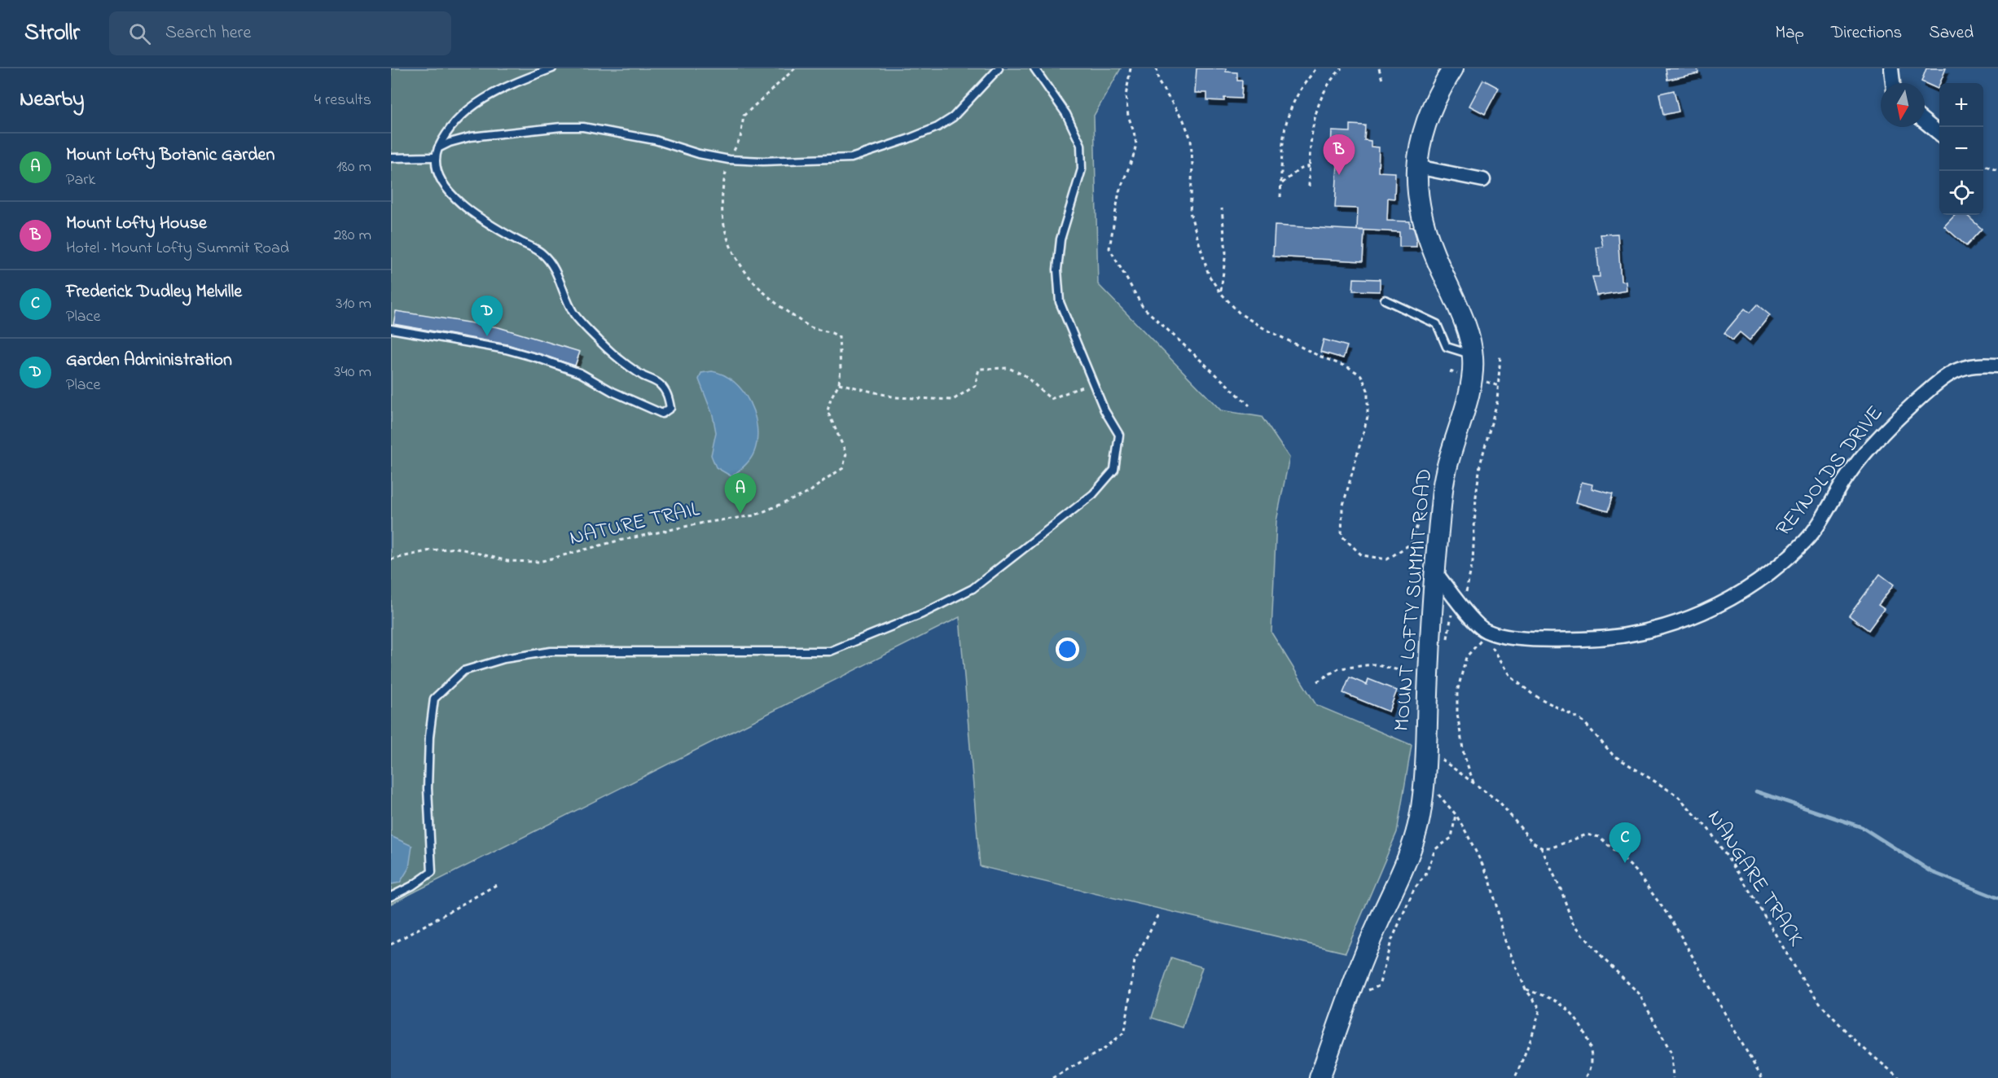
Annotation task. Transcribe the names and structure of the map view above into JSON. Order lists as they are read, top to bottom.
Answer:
{
  "streets": {
    "main road": ["MOUNT LOFTY SUMMIT ROAD"],
    "street": ["REYNOLDS DRIVE"],
    "path": ["NATURE TRAIL", "NANGARE TRACK"]
  },
  "crossings": [
    ["REYNOLDS DRIVE", "MOUNT LOFTY SUMMIT ROAD"]
  ],
  "north": "bottom",
  "page": {
    "header": "Strollr",
    "search": "Search here",
    "nav": ["Map", "Directions", "Saved"],
    "heading": ["Nearby", "4 results"],
    "map_buttons": ["+", "−"],
    "list": [
      {
        "mark": "A",
        "name": "Mount Lofty Botanic Garden",
        "note": "Park",
        "value": "180 m"
      },
      {
        "mark": "B",
        "name": "Mount Lofty House",
        "note": "Hotel · Mount Lofty Summit Road",
        "value": "280 m"
      },
      {
        "mark": "C",
        "name": "Frederick Dudley Melville",
        "note": "Place",
        "value": "310 m"
      },
      {
        "mark": "D",
        "name": "Garden Administration",
        "note": "Place",
        "value": "340 m"
      }
    ],
    "pins": [
      "B",
      "D",
      "A",
      "C"
    ]
  }
}
